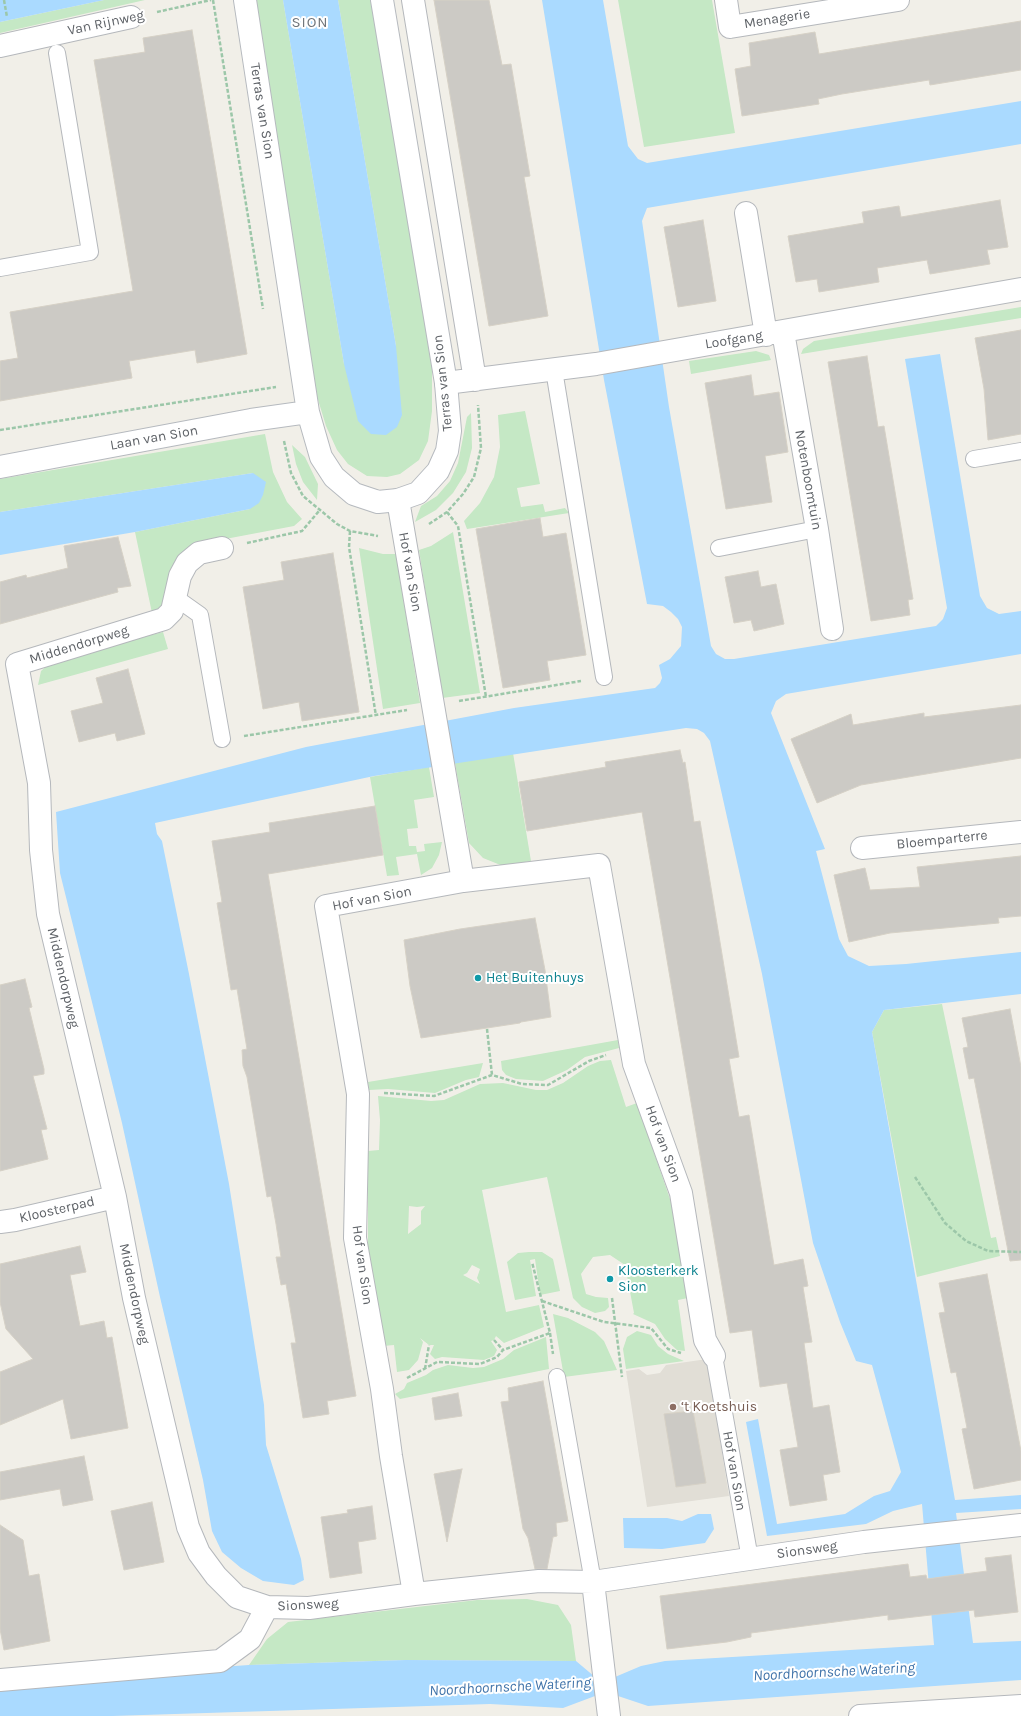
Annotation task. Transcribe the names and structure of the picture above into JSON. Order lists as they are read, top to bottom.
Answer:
{
  "streets": {
    "street": [
      "Menagerie",
      "Van Rijnweg",
      "Terras van Sion",
      "Loofgang",
      "Laan van Sion",
      "Notenboomtuin",
      "Hof van Sion",
      "Middendorpweg",
      "Bloemparterre",
      "Kloosterpad",
      "Sionsweg"
    ]
  },
  "crossings": [
    ["Terras van Sion", "Loofgang"],
    ["Terras van Sion", "Laan van Sion"],
    ["Terras van Sion", "Hof van Sion"],
    ["Loofgang", "Notenboomtuin"],
    ["Hof van Sion", "Sionsweg"],
    ["Middendorpweg", "Kloosterpad"],
    ["Middendorpweg", "Sionsweg"]
  ],
  "districts": ["SION"],
  "water": ["Noordhoornsche Watering"],
  "places": ["Het Buitenhuys", "Kloosterkerk Sion", "‘t Koetshuis"]
}
